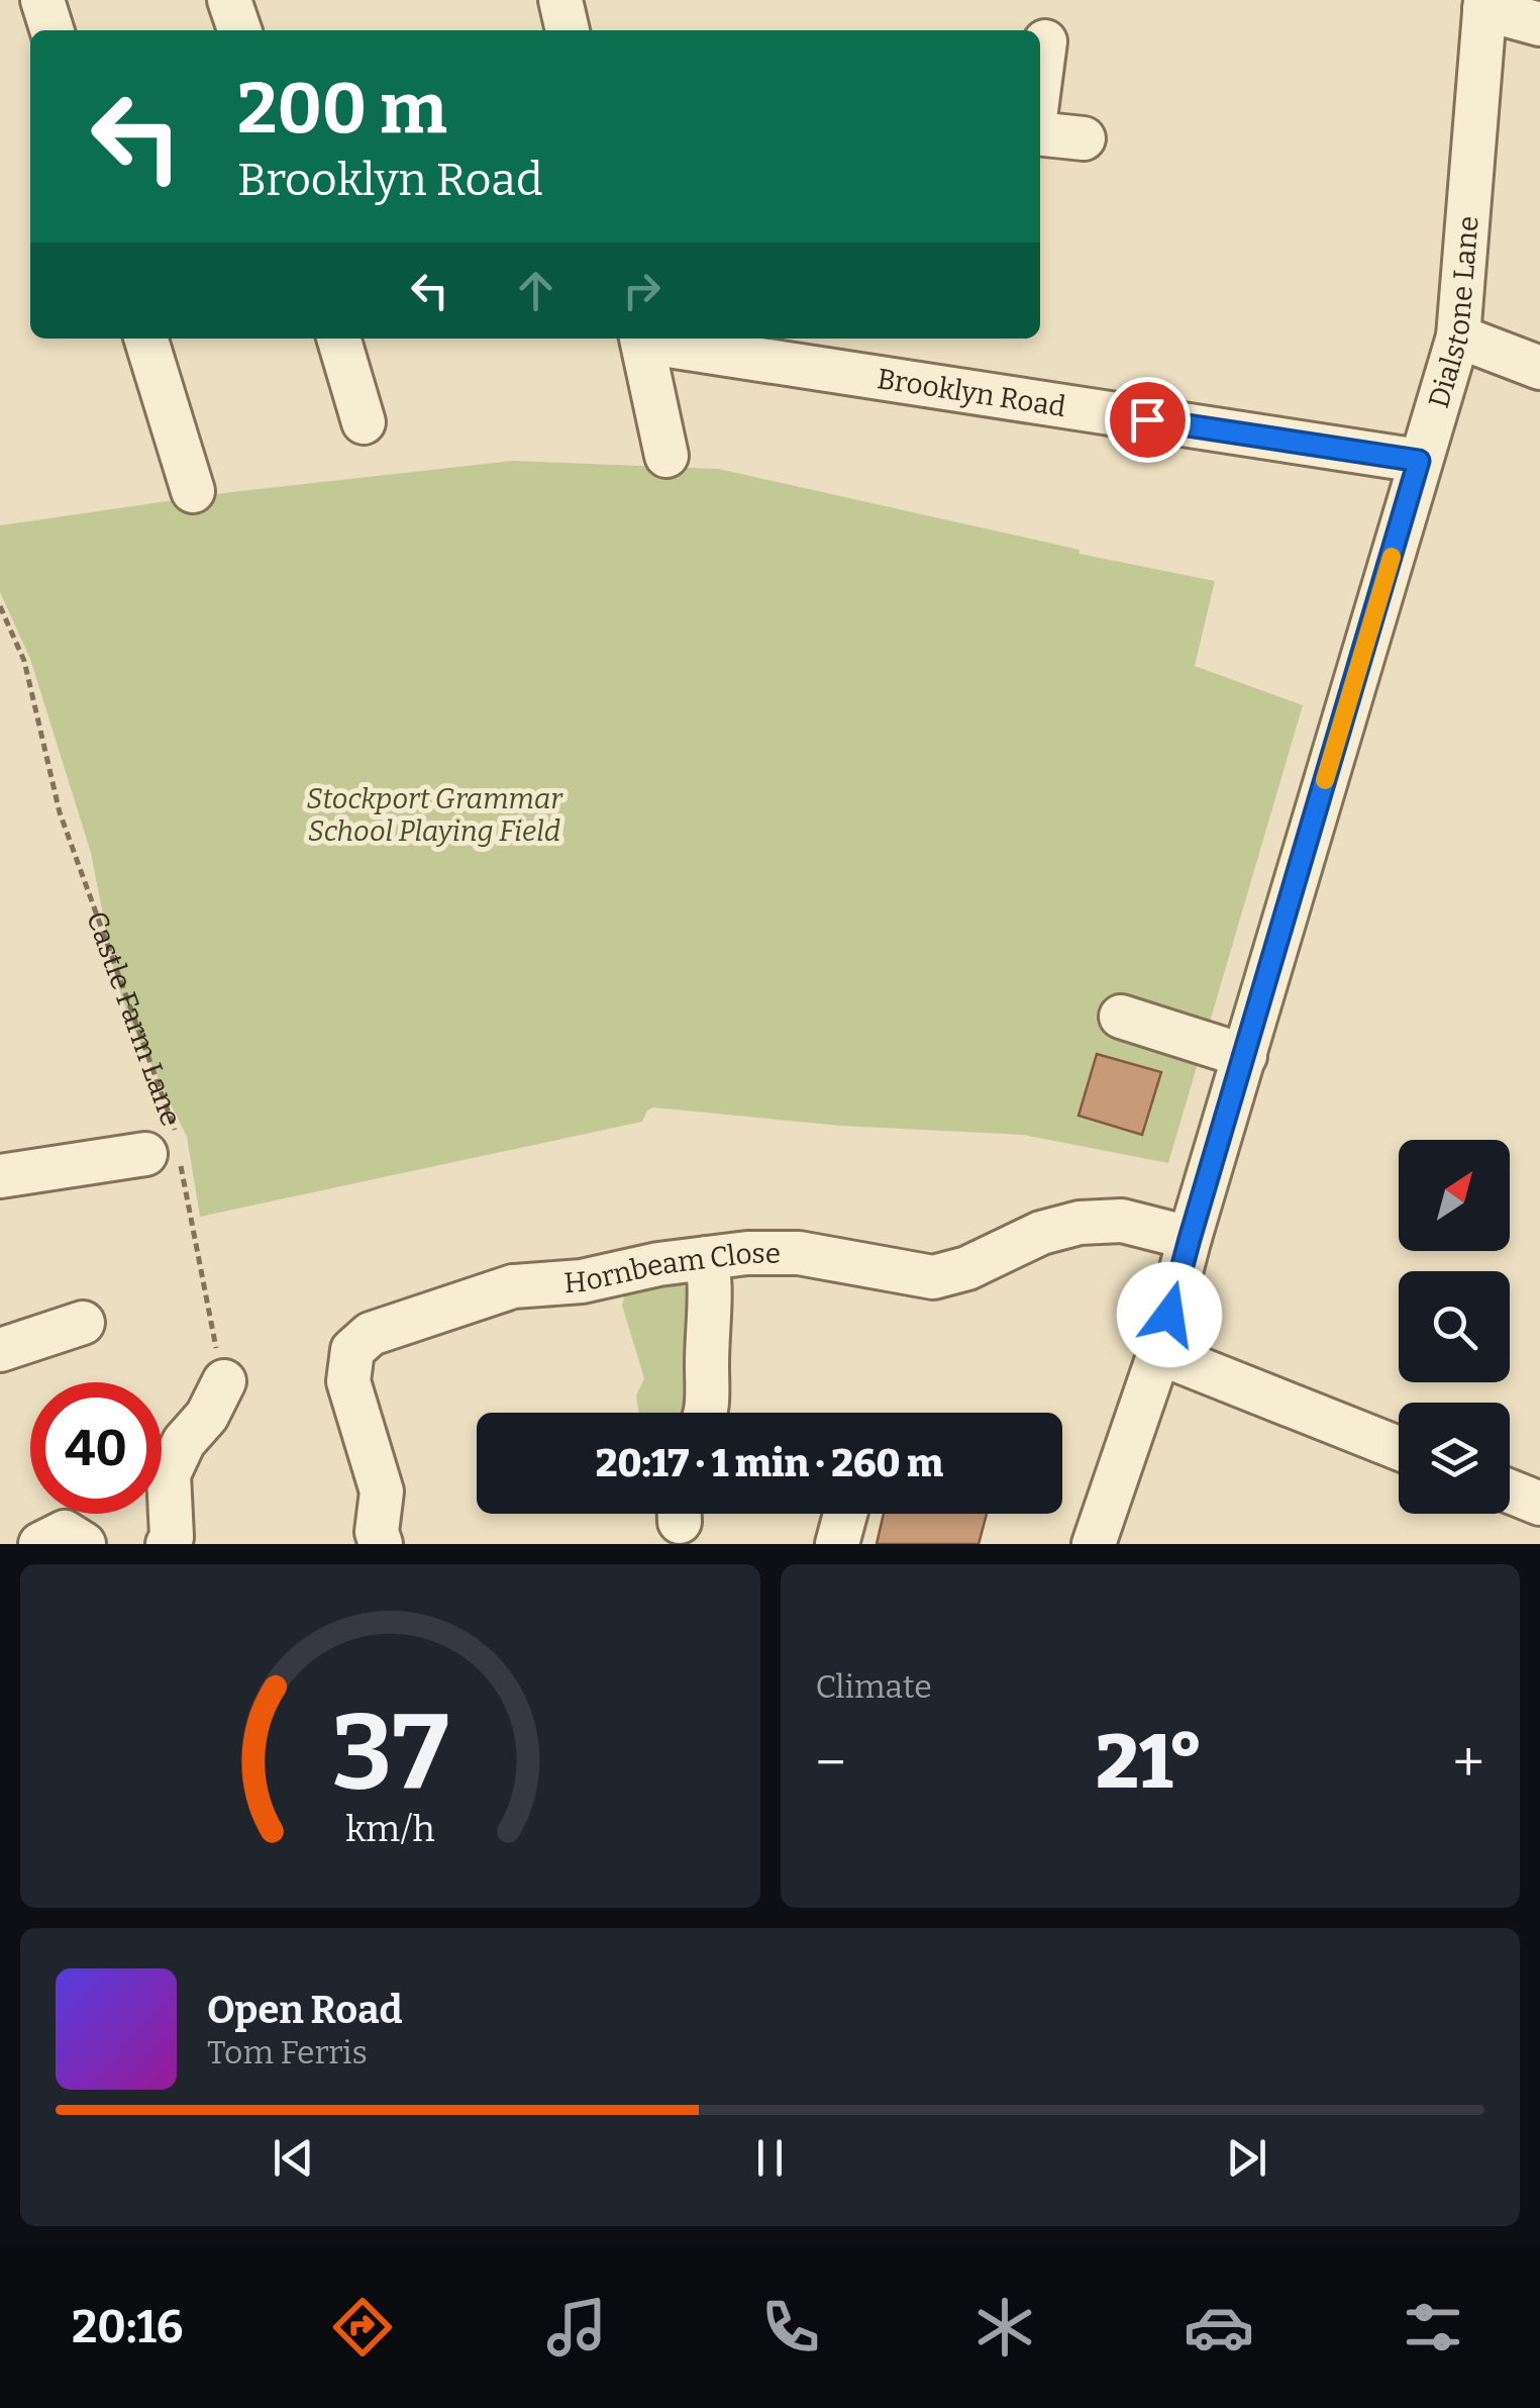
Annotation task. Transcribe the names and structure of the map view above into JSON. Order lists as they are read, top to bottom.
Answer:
{
  "streets": {
    "street": ["Dialstone Lane", "Brooklyn Road", "Hornbeam Close"],
    "path": ["Castle Farm Lane"]
  },
  "crossings": [
    ["Dialstone Lane", "Brooklyn Road"],
    ["Dialstone Lane", "Hornbeam Close"]
  ],
  "parks": ["Stockport Grammar School Playing Field"],
  "north": "top right",
  "page": {
    "turn": ["200 m", "Brooklyn Road"],
    "limit": "40",
    "trip": "20:17 · 1 min · 260 m",
    "tile": "Climate",
    "heat": ["−", "21°", "+"],
    "song": ["Open Road", "Tom Ferris"],
    "tabs": "20:16",
    "gauge": ["37", "km/h"]
  }
}
